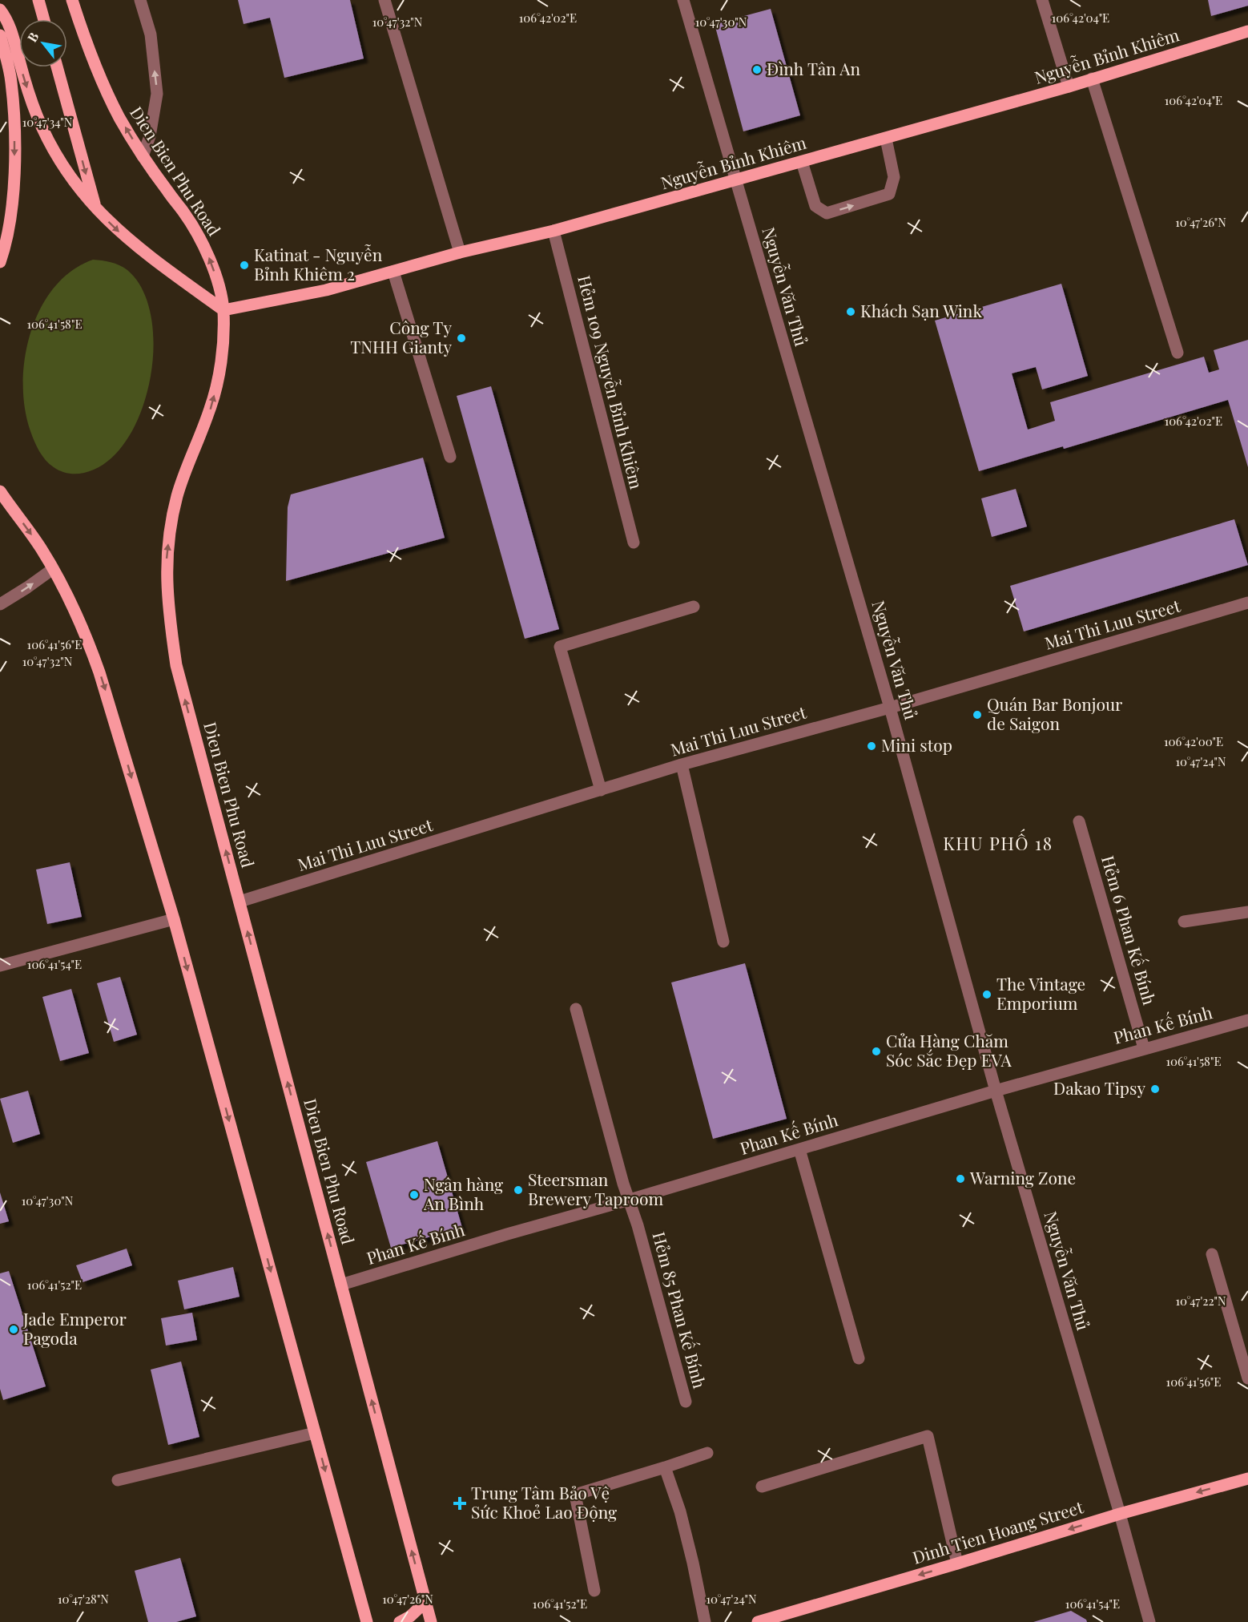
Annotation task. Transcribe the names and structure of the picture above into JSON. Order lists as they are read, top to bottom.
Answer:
{
  "streets": {
    "main road": ["Nguyễn Bỉnh Khiêm", "Dien Bien Phu Road", "Dinh Tien Hoang Street"],
    "street": [
      "Nguyễn Văn Thủ",
      "Hẻm 109 Nguyễn Bỉnh Khiêm",
      "Mai Thi Luu Street",
      "Hẻm 6 Phan Kế Bính",
      "Phan Kế Bính",
      "Hẻm 85 Phan Kế Bính"
    ]
  },
  "crossings": [
    ["Nguyễn Bỉnh Khiêm", "Dien Bien Phu Road"],
    ["Nguyễn Bỉnh Khiêm", "Nguyễn Văn Thủ"],
    ["Nguyễn Bỉnh Khiêm", "Hẻm 109 Nguyễn Bỉnh Khiêm"],
    ["Dien Bien Phu Road", "Mai Thi Luu Street"],
    ["Dien Bien Phu Road", "Phan Kế Bính"],
    ["Nguyễn Văn Thủ", "Mai Thi Luu Street"],
    ["Nguyễn Văn Thủ", "Phan Kế Bính"],
    ["Nguyễn Văn Thủ", "Dinh Tien Hoang Street"],
    ["Hẻm 6 Phan Kế Bính", "Phan Kế Bính"],
    ["Phan Kế Bính", "Hẻm 85 Phan Kế Bính"]
  ],
  "one_way": ["Dinh Tien Hoang Street"],
  "districts": ["KHU PHỐ 18"],
  "places": {
    "other": [
      "Đình Tân An",
      "Katinat - Nguyễn Bỉnh Khiêm 2",
      "Khách Sạn Wink",
      "Công Ty TNHH Gianty",
      "Quán Bar Bonjour de Saigon",
      "Mini stop",
      "The Vintage Emporium",
      "Cửa Hàng Chăm Sóc Sắc Đẹp EVA",
      "Dakao Tipsy",
      "Warning Zone",
      "Steersman Brewery Taproom",
      "Ngân hàng An Bình",
      "Jade Emperor Pagoda"
    ],
    "health": ["Trung Tâm Bảo Vệ Sức Khoẻ Lao Động"]
  },
  "north": "top left",
  "coordinates": [
    "106°42'02\"E",
    "106°42'04\"E",
    "10°47'30\"N",
    "10°47'32\"N",
    "10°47'34\"N",
    "10°47'26\"N",
    "106°41'58\"E",
    "106°41'56\"E",
    "106°42'00\"E",
    "10°47'24\"N",
    "106°41'54\"E",
    "106°41'52\"E",
    "10°47'22\"N",
    "10°47'28\"N"
  ]
}
